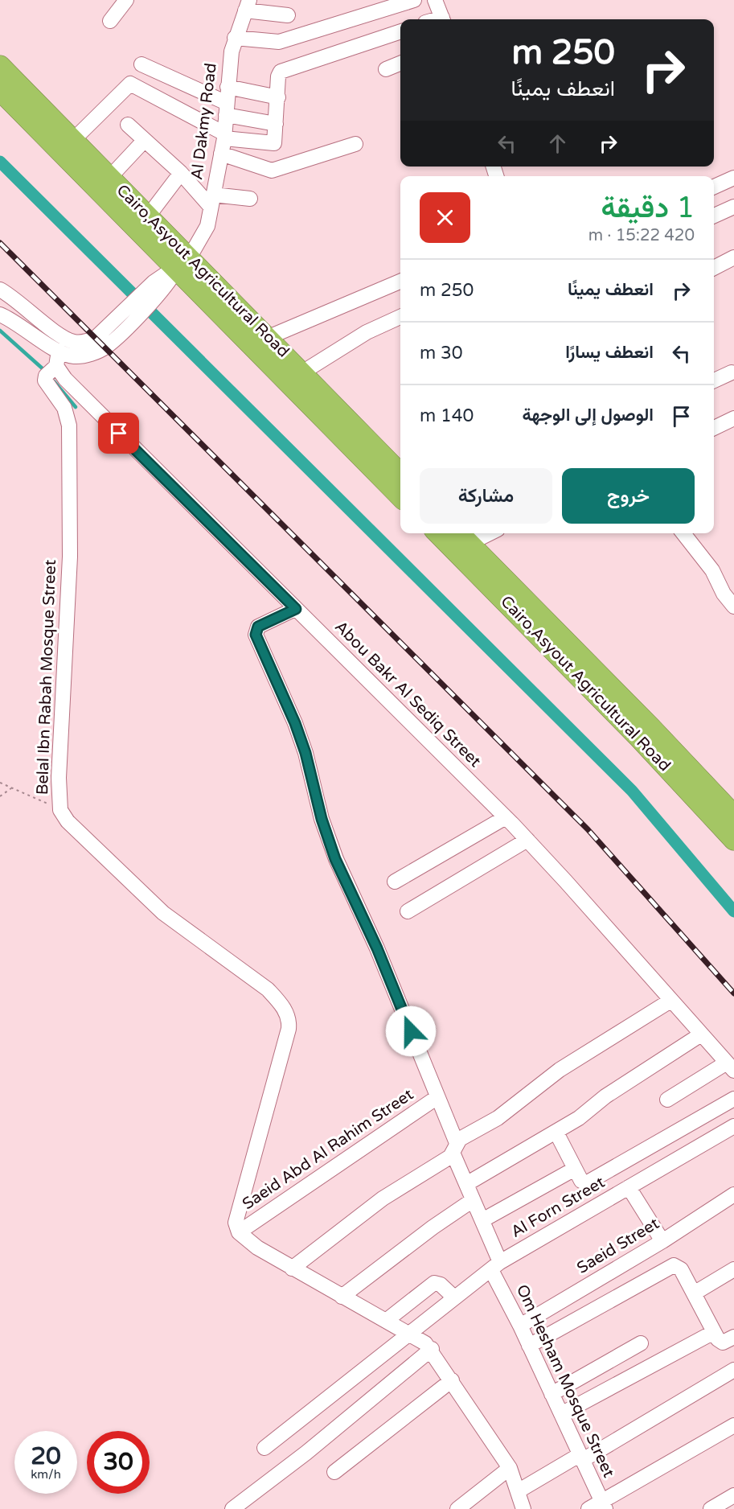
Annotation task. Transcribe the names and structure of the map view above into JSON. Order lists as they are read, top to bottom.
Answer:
{
  "streets": {
    "highway": ["Cairo,Asyout Agricultural Road"],
    "street": [
      "Al Dakmy Road",
      "Belal Ibn Rabah Mosque Street",
      "Abou Bakr Al Sediq Street",
      "Saeid Abd Al Rahim Street",
      "Al Forn Street",
      "Saeid Street",
      "Om Hesham Mosque Street"
    ]
  },
  "crossings": [
    ["Al Dakmy Road", "Cairo,Asyout Agricultural Road"],
    ["Belal Ibn Rabah Mosque Street", "Abou Bakr Al Sediq Street"],
    ["Belal Ibn Rabah Mosque Street", "Saeid Abd Al Rahim Street"],
    ["Abou Bakr Al Sediq Street", "Om Hesham Mosque Street"],
    ["Saeid Abd Al Rahim Street", "Om Hesham Mosque Street"],
    ["Al Forn Street", "Om Hesham Mosque Street"],
    ["Saeid Street", "Om Hesham Mosque Street"]
  ],
  "page": {
    "turn": ["250 m", "انعطف يمينًا"],
    "heading": ["1 دقيقة", "420 m · 15:22"],
    "list": [
      {
        "name": "انعطف يمينًا",
        "value": "250 m"
      },
      {
        "name": "انعطف يسارًا",
        "value": "30 m"
      },
      {
        "name": "الوصول إلى الوجهة",
        "value": "140 m"
      }
    ],
    "buttons": ["خروج", "مشاركة"],
    "speed": "20 km/h",
    "limit": "30"
  }
}
